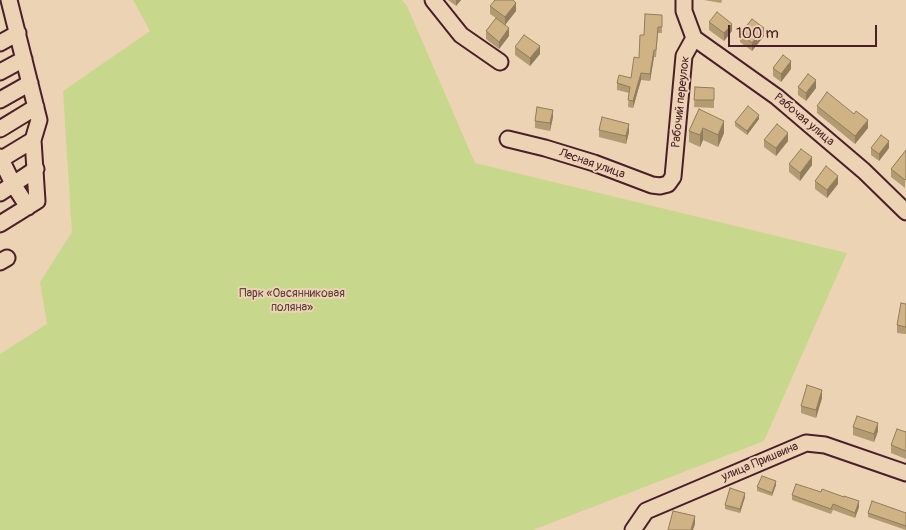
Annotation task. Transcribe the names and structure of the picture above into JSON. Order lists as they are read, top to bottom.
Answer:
{
  "streets": {
    "street": [
      "Рабочий переулок",
      "Рабочая улица",
      "Лесная улица",
      "улица Пришвина"
    ]
  },
  "crossings": [
    ["Рабочий переулок", "Рабочая улица"],
    ["Рабочий переулок", "Лесная улица"]
  ],
  "parks": ["Парк «Овсянниковая поляна»"],
  "scale_bar": "100 m"
}
